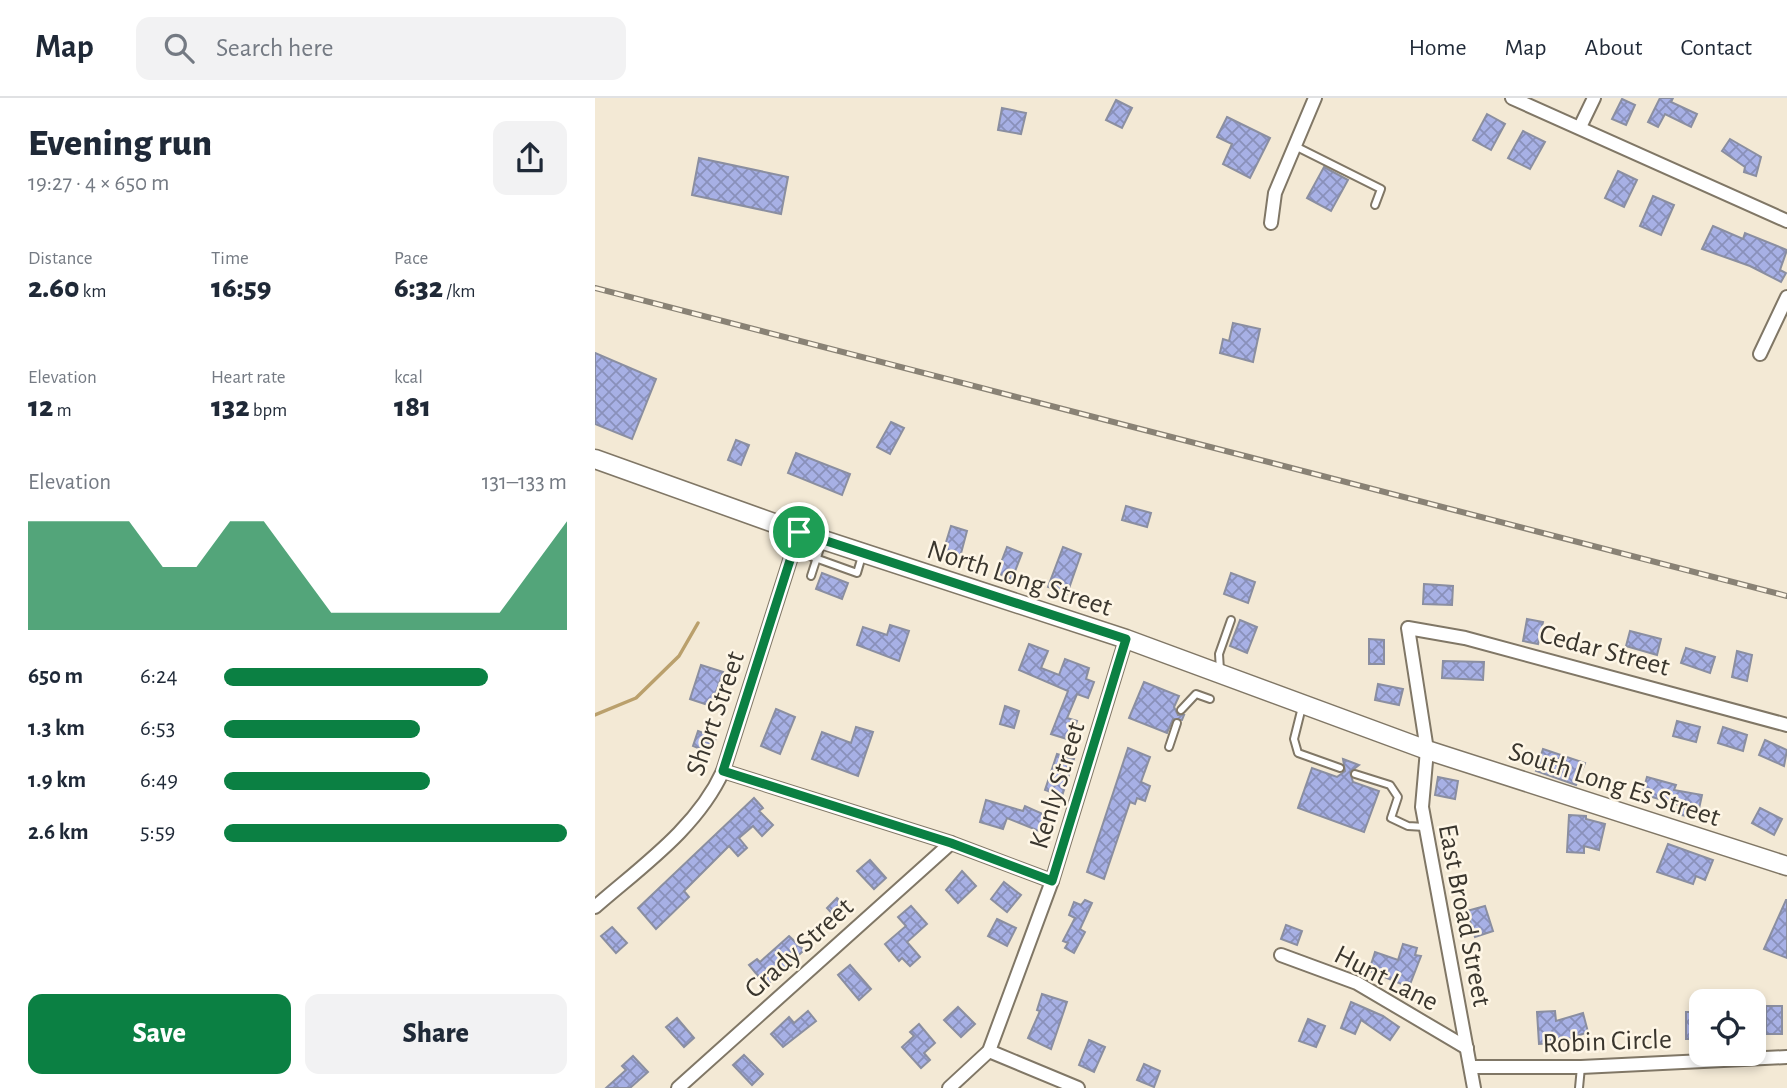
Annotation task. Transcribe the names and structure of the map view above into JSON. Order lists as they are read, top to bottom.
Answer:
{
  "streets": {
    "street": [
      "North Long Street",
      "Cedar Street",
      "Short Street",
      "South Long Es Street",
      "Kenly Street",
      "East Broad Street",
      "Grady Street",
      "Hunt Lane",
      "Robin Circle"
    ]
  },
  "crossings": [
    ["North Long Street", "Short Street"],
    ["North Long Street", "South Long Es Street"],
    ["North Long Street", "Kenly Street"],
    ["North Long Street", "East Broad Street"],
    ["Cedar Street", "East Broad Street"],
    ["South Long Es Street", "East Broad Street"],
    ["East Broad Street", "Hunt Lane"],
    ["East Broad Street", "Robin Circle"]
  ],
  "page": {
    "header": "Map",
    "search": "Search here",
    "nav": [
      "Home",
      "Map",
      "About",
      "Contact"
    ],
    "heading": ["Evening run", "19:27 · 4 × 650 m"],
    "stats": [
      ["Distance", "2.60 km"],
      ["Time", "16:59"],
      ["Pace", "6:32 /km"],
      ["Elevation", "12 m"],
      ["Heart rate", "132 bpm"],
      ["kcal", "181"]
    ],
    "chart": ["Elevation", "131–133 m"],
    "list": [
      {
        "name": "650 m",
        "note": "6:24"
      },
      {
        "name": "1.3 km",
        "note": "6:53"
      },
      {
        "name": "1.9 km",
        "note": "6:49"
      },
      {
        "name": "2.6 km",
        "note": "5:59"
      }
    ],
    "buttons": ["Save", "Share"]
  }
}
